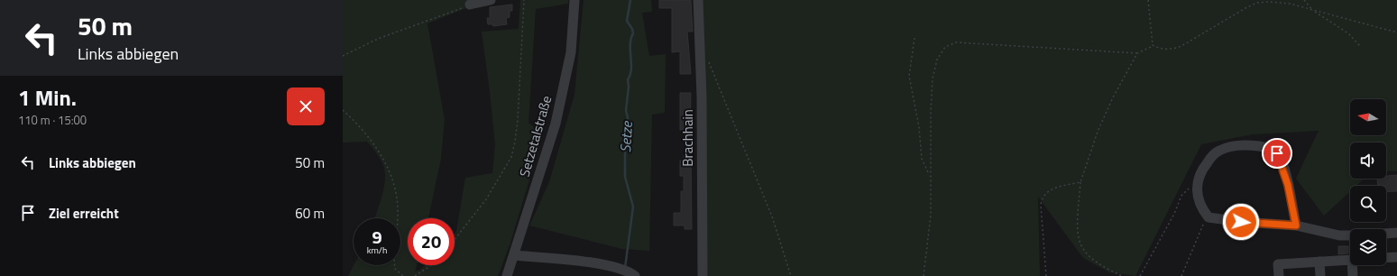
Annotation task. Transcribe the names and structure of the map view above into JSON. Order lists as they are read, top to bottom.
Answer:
{
  "streets": {
    "street": ["Setzetalstraße", "Brachhain"]
  },
  "water": ["Setze"],
  "north": "left",
  "page": {
    "turn": ["50 m", "Links abbiegen"],
    "heading": ["1 Min.", "110 m · 15:00"],
    "list": [
      {
        "name": "Links abbiegen",
        "value": "50 m"
      },
      {
        "name": "Ziel erreicht",
        "value": "60 m"
      }
    ],
    "speed": "9 km/h",
    "limit": "20"
  }
}
